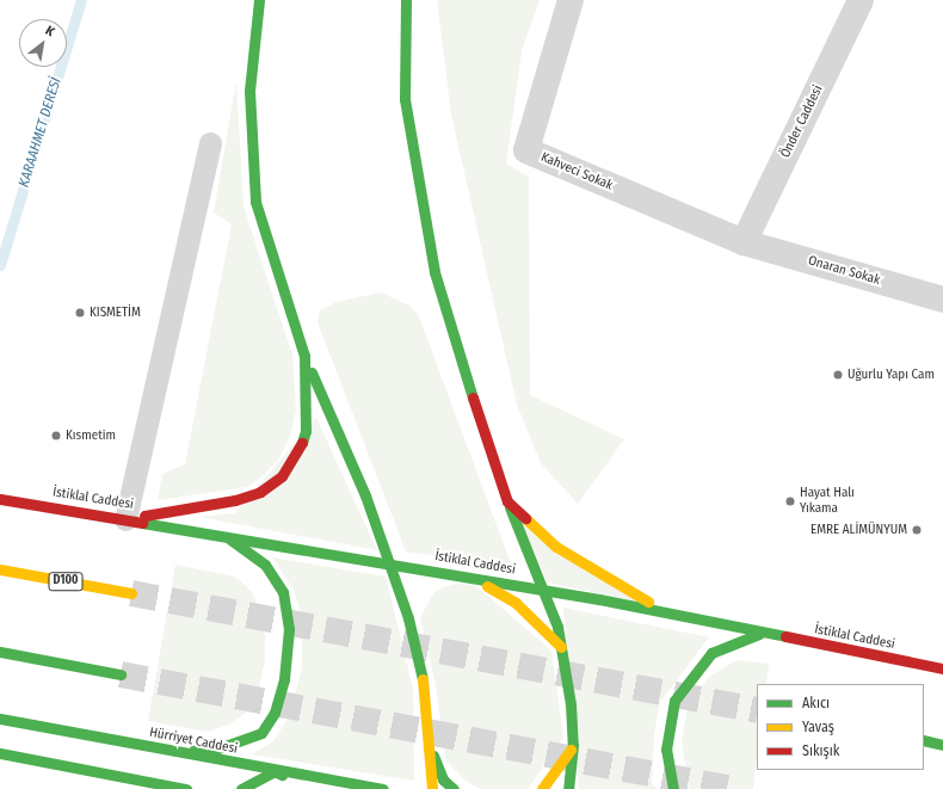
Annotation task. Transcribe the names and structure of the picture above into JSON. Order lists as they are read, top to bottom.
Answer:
{
  "streets": {
    "main road": ["İstiklal Caddesi", "D100", "Hürriyet Caddesi"],
    "street": ["Önder Caddesi", "Kahveci Sokak", "Onaran Sokak"]
  },
  "crossings": [
    ["Önder Caddesi", "Kahveci Sokak"],
    ["Önder Caddesi", "Onaran Sokak"],
    ["Kahveci Sokak", "Onaran Sokak"]
  ],
  "water": ["KARAAHMET DERESİ"],
  "places": [
    "KISMETİM",
    "Uğurlu Yapı Cam",
    "Kısmetim",
    "Hayat Halı Yıkama",
    "EMRE ALİMÜNYUM"
  ],
  "legend": ["Akıcı", "Yavaş", "Sıkışık"],
  "north": "top right"
}
